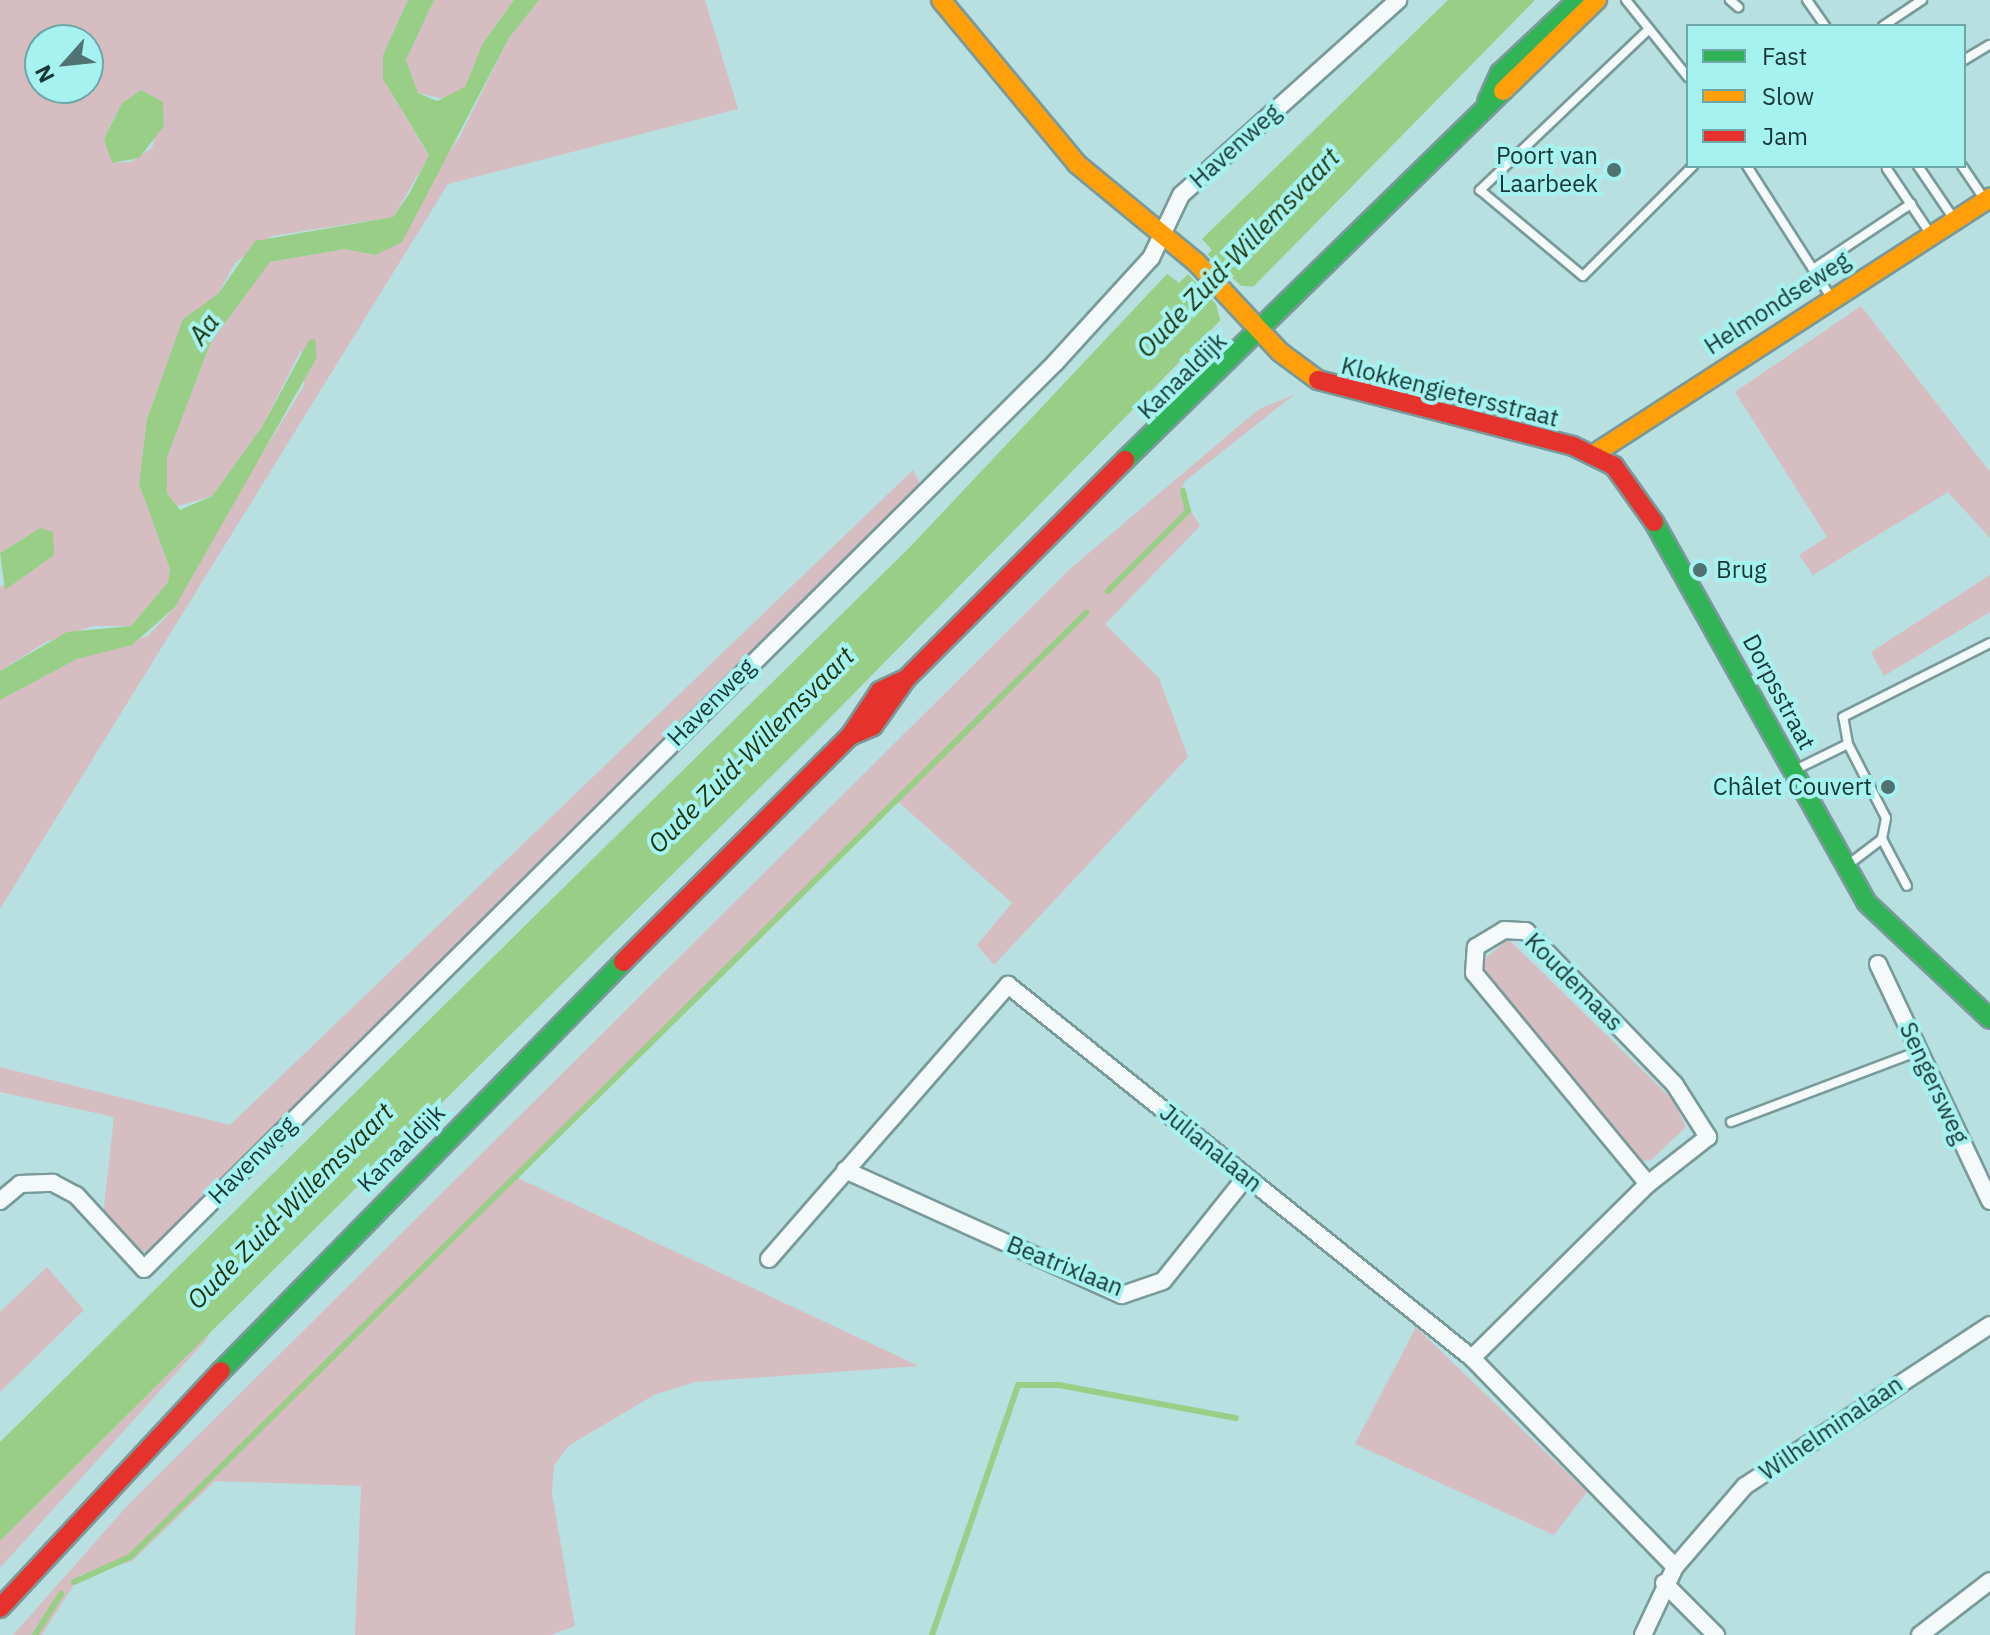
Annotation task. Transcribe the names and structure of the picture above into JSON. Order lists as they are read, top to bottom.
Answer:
{
  "streets": {
    "main road": [
      "Helmondseweg",
      "Kanaaldijk",
      "Klokkengietersstraat",
      "Dorpsstraat"
    ],
    "street": [
      "Havenweg",
      "Koudemaas",
      "Sengersweg",
      "Julianalaan",
      "Beatrixlaan",
      "Wilhelminalaan"
    ]
  },
  "crossings": [
    ["Havenweg", "Klokkengietersstraat"],
    ["Helmondseweg", "Klokkengietersstraat"],
    ["Helmondseweg", "Dorpsstraat"],
    ["Kanaaldijk", "Klokkengietersstraat"],
    ["Klokkengietersstraat", "Dorpsstraat"],
    ["Koudemaas", "Julianalaan"],
    ["Julianalaan", "Beatrixlaan"],
    ["Julianalaan", "Wilhelminalaan"]
  ],
  "water": ["Oude Zuid-Willemsvaart", "Aa"],
  "places": ["Poort van Laarbeek", "Brug", "Châlet Couvert"],
  "legend": ["Fast", "Slow", "Jam"],
  "north": "bottom left"
}
